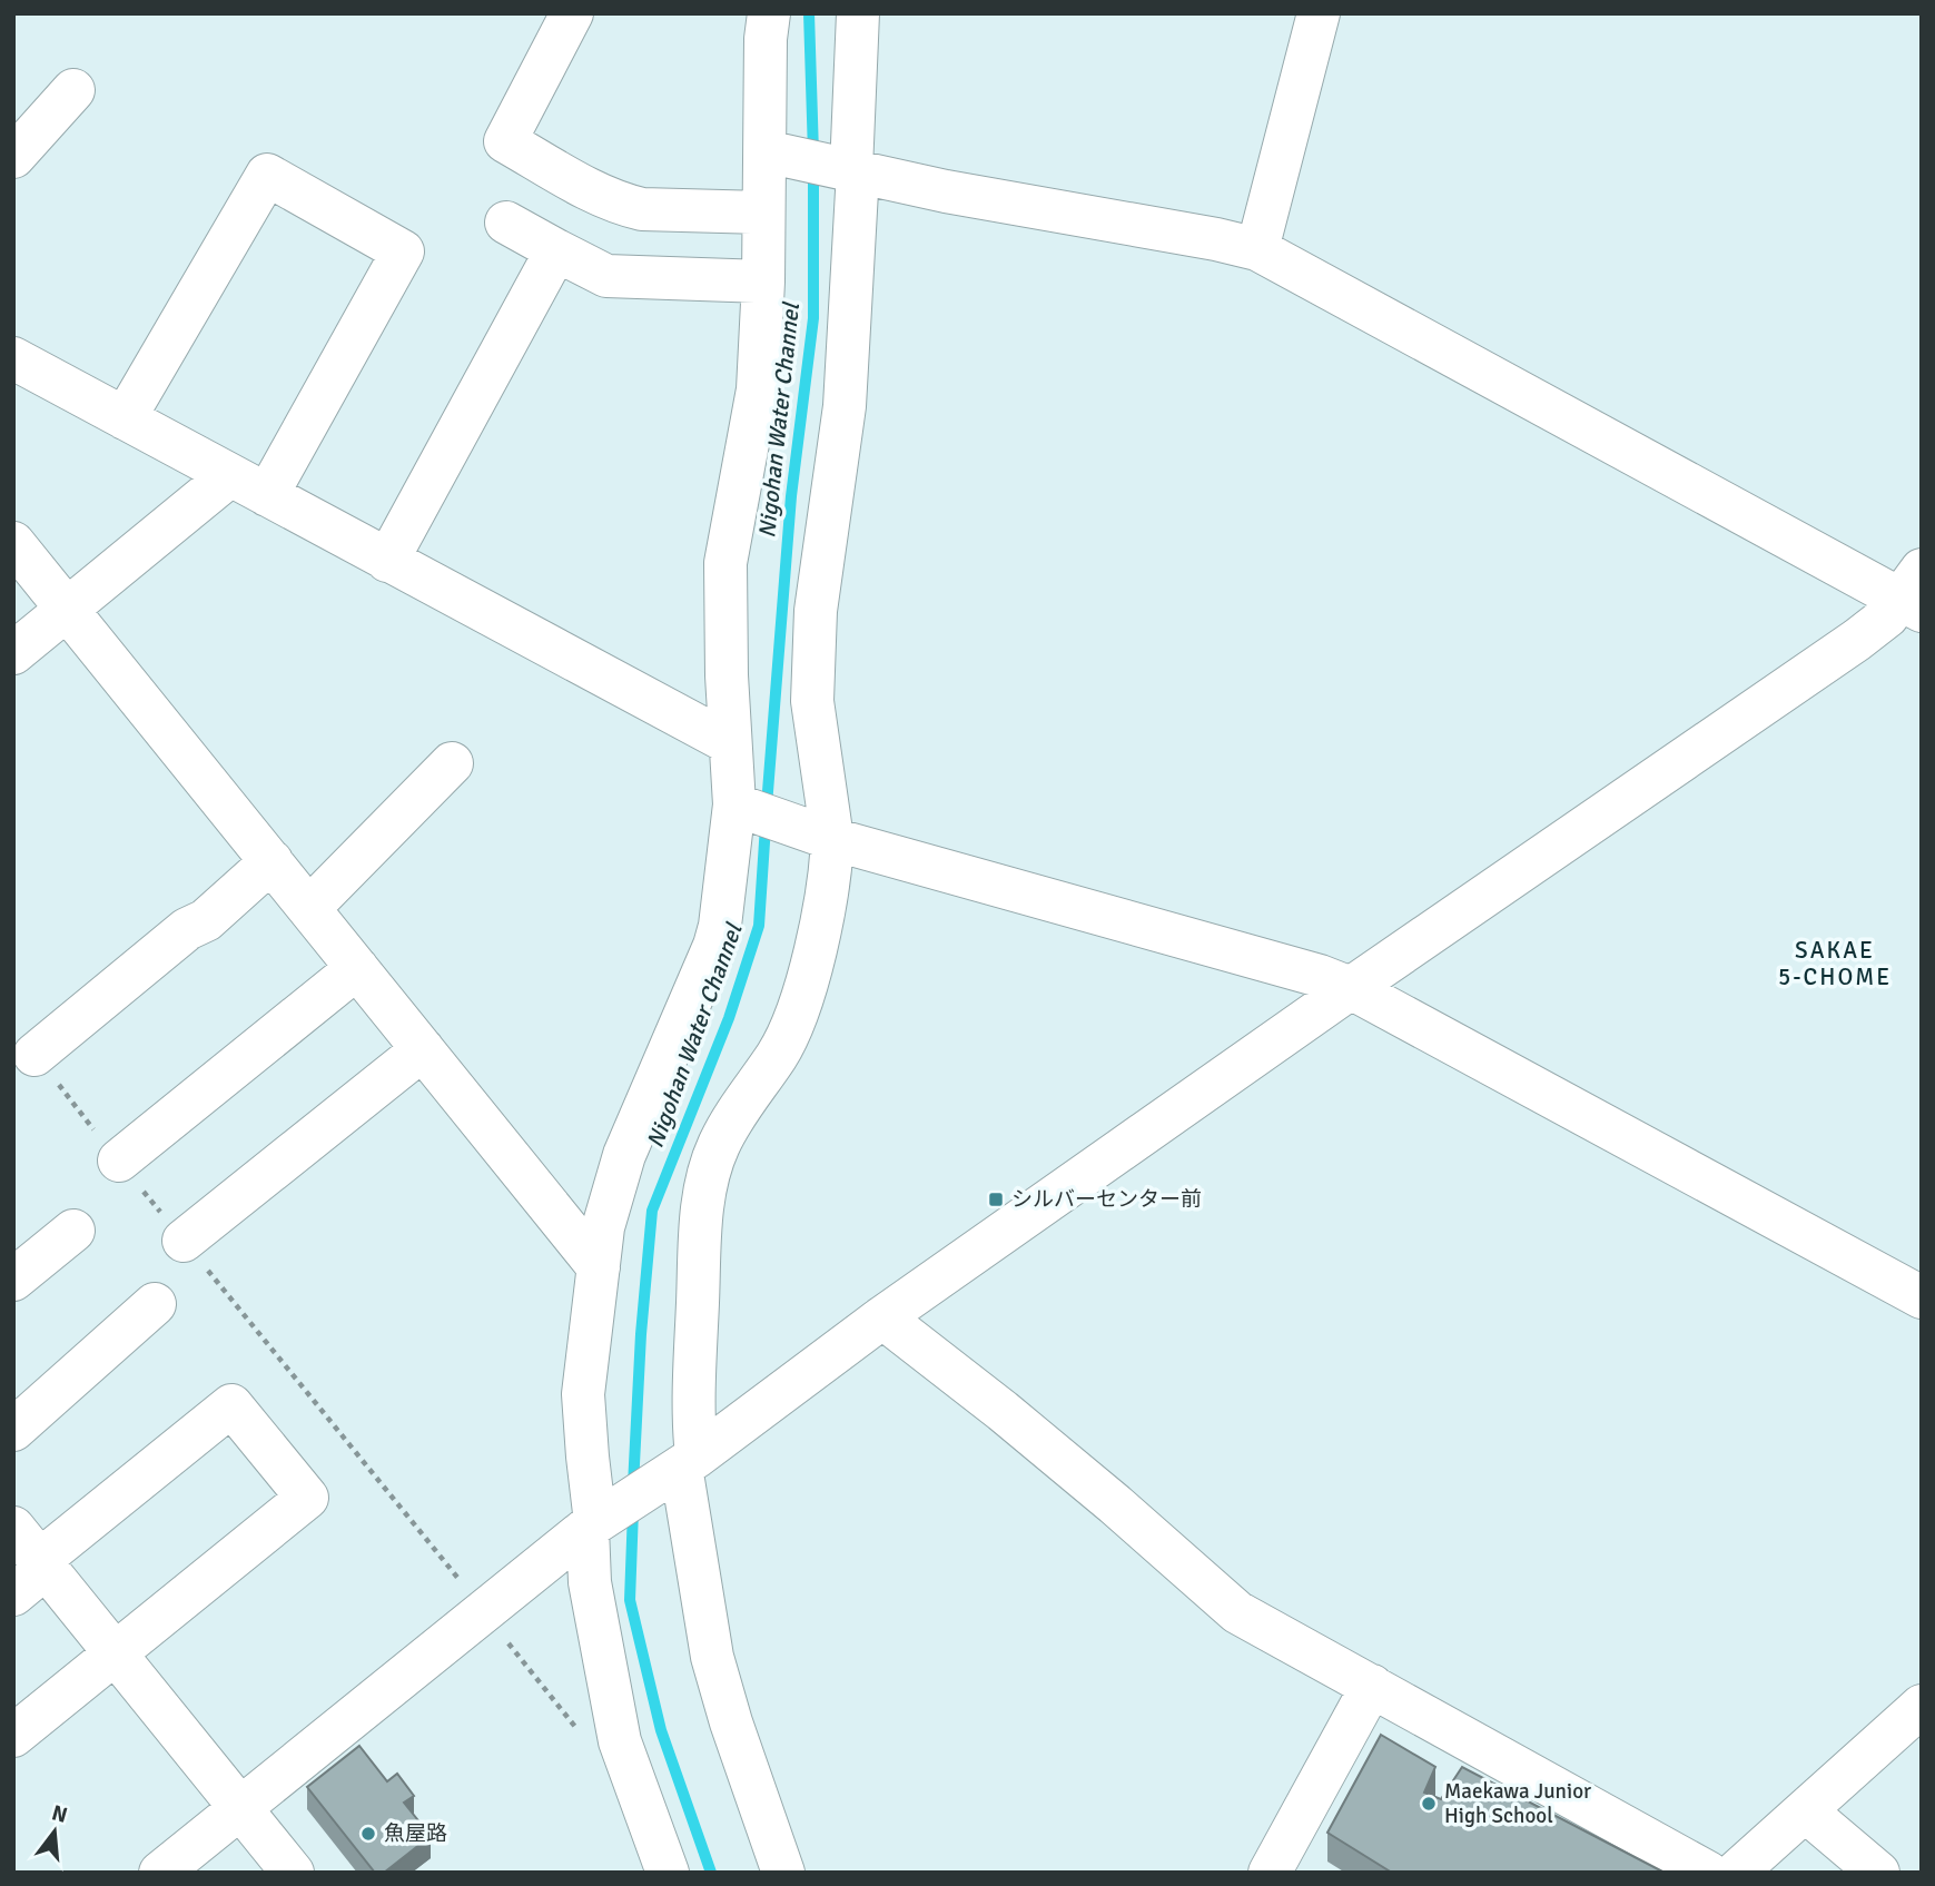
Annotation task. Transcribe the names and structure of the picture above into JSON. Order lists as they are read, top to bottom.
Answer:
{
  "districts": ["SAKAE 5-CHOME"],
  "water": ["Nigohan Water Channel"],
  "places": {
    "transit": ["シルバーセンター前"],
    "other": ["Maekawa Junior High School", "魚屋路"]
  },
  "north": "top"
}
